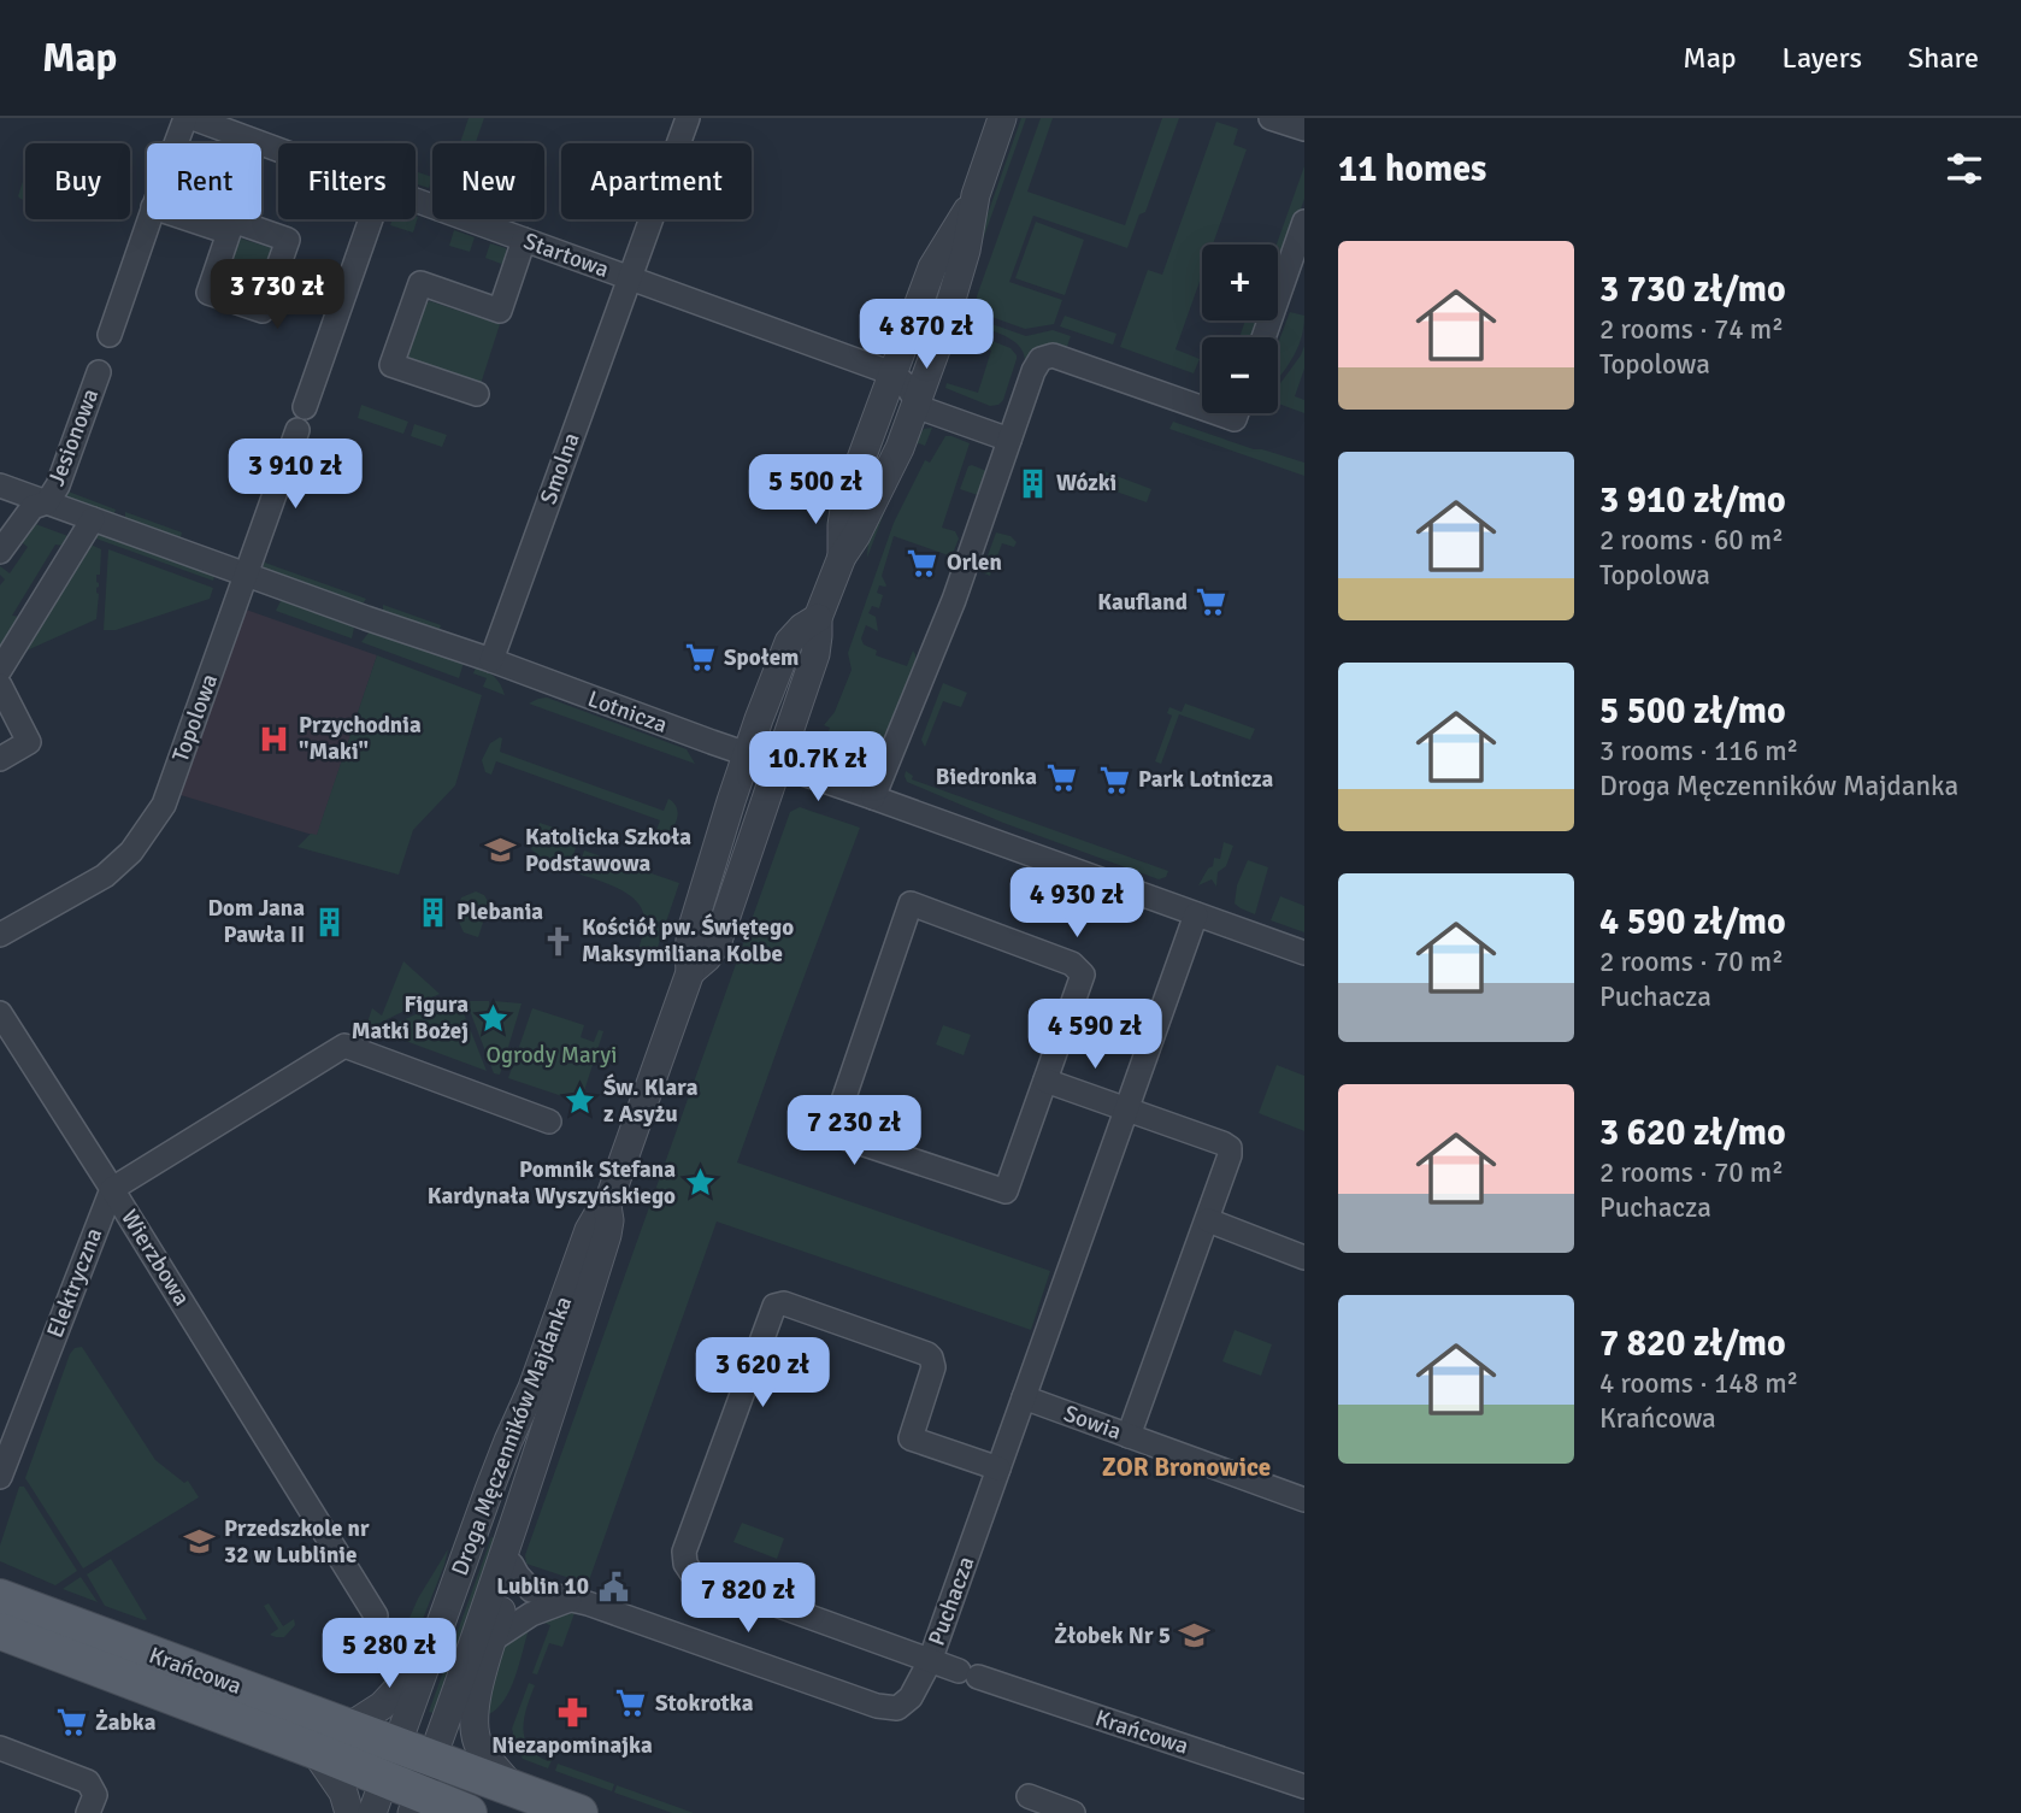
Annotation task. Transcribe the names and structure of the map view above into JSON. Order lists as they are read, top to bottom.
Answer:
{
  "streets": {
    "main road": ["Krańcowa"],
    "street": [
      "Startowa",
      "Jesionowa",
      "Smolna",
      "Lotnicza",
      "Topolowa",
      "Wierzbowa",
      "Elektryczna",
      "Sowia",
      "Droga Męczenników Majdanka",
      "Puchacza"
    ]
  },
  "crossings": [
    ["Startowa", "Smolna"],
    ["Startowa", "Droga Męczenników Majdanka"],
    ["Jesionowa", "Lotnicza"],
    ["Smolna", "Lotnicza"],
    ["Lotnicza", "Topolowa"],
    ["Lotnicza", "Droga Męczenników Majdanka"],
    ["Lotnicza", "Puchacza"],
    ["Wierzbowa", "Elektryczna"],
    ["Sowia", "Puchacza"],
    ["Droga Męczenników Majdanka", "Krańcowa"],
    ["Puchacza", "Krańcowa"]
  ],
  "districts": ["ZOR Bronowice"],
  "parks": ["Ogrody Maryi"],
  "places": {
    "building": ["Wózki", "Plebania", "Dom Jana Pawła II"],
    "supermarket": [
      "Orlen",
      "Kaufland",
      "Społem",
      "Biedronka",
      "Park Lotnicza",
      "Stokrotka",
      "Żabka"
    ],
    "hospital": ["Przychodnia \"Maki\""],
    "school or university": ["Katolicka Szkoła Podstawowa", "Przedszkole nr 32 w Lublinie", "Żłobek Nr 5"],
    "church": ["Kościół pw. Świętego Maksymiliana Kolbe"],
    "place": ["Figura Matki Bożej", "Św. Klara z Asyżu", "Pomnik Stefana Kardynała Wyszyńskiego"],
    "public building": ["Lublin 10"],
    "pharmacy": ["Niezapominajka"]
  },
  "page": {
    "header": "Map",
    "nav": ["Map", "Layers", "Share"],
    "heading": "11 homes",
    "chip": [
      "Buy",
      "Rent",
      "Filters",
      "New",
      "Apartment"
    ],
    "list": [
      {
        "name": "3 730 zł/mo",
        "note": "2 rooms · 74 m² · Topolowa"
      },
      {
        "name": "3 910 zł/mo",
        "note": "2 rooms · 60 m² · Topolowa"
      },
      {
        "name": "5 500 zł/mo",
        "note": "3 rooms · 116 m² · Droga Męczenników Majdanka"
      },
      {
        "name": "4 590 zł/mo",
        "note": "2 rooms · 70 m² · Puchacza"
      },
      {
        "name": "3 620 zł/mo",
        "note": "2 rooms · 70 m² · Puchacza"
      },
      {
        "name": "7 820 zł/mo",
        "note": "4 rooms · 148 m² · Krańcowa"
      }
    ],
    "map_buttons": ["+", "−"],
    "price": [
      "3 730 zł",
      "4 870 zł",
      "3 910 zł",
      "5 500 zł",
      "10.7K zł",
      "4 930 zł",
      "4 590 zł",
      "7 230 zł",
      "3 620 zł",
      "7 820 zł",
      "5 280 zł"
    ]
  }
}
